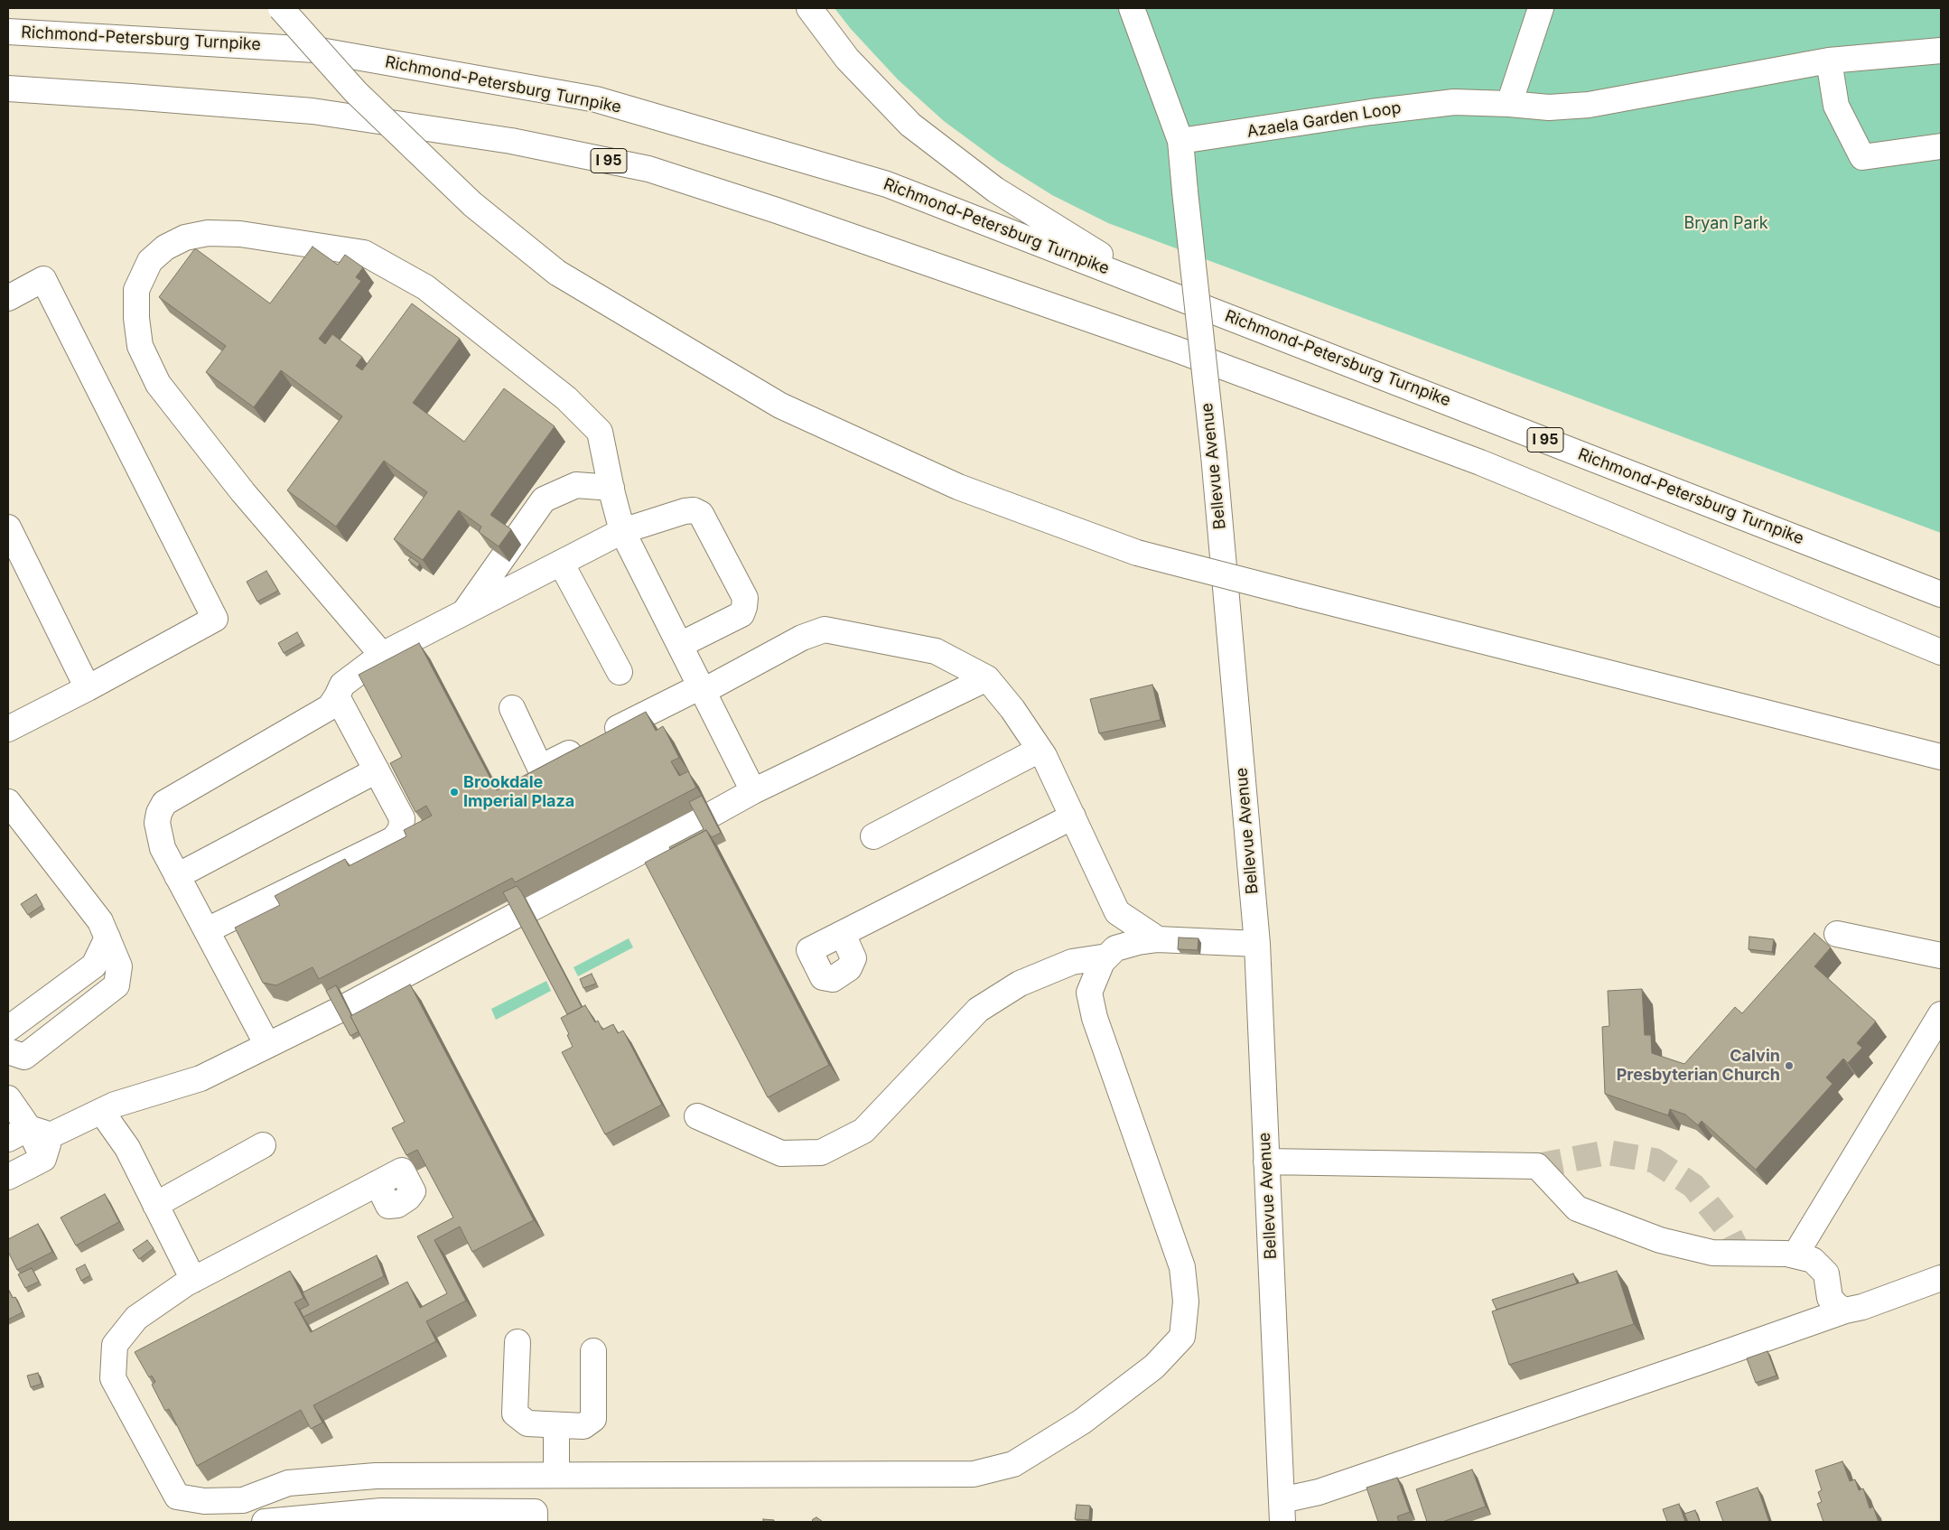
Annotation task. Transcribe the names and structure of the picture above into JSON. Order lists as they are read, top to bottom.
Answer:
{
  "streets": {
    "main road": [
      "Richmond-Petersburg Turnpike",
      "Azaela Garden Loop",
      "I 95",
      "Bellevue Avenue"
    ]
  },
  "crossings": [
    ["Azaela Garden Loop", "Bellevue Avenue"]
  ],
  "parks": ["Bryan Park"],
  "places": ["Brookdale Imperial Plaza", "Calvin Presbyterian Church"]
}
